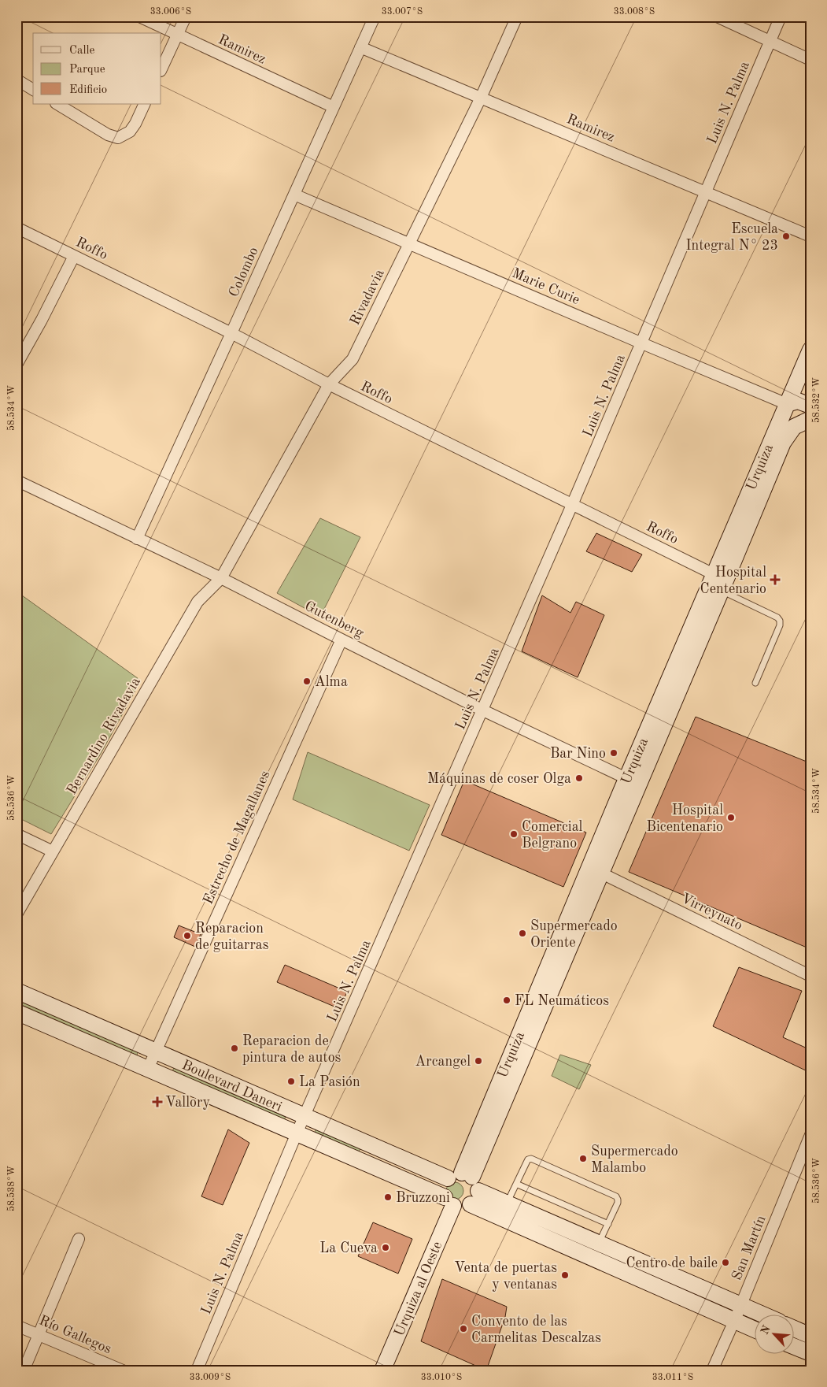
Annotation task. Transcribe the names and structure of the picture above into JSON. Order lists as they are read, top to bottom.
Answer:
{
  "streets": {
    "main road": ["Urquiza", "Boulevard Daneri", "Urquiza al Oeste"],
    "street": [
      "Ramirez",
      "Luis N. Palma",
      "Roffo",
      "Colombo",
      "Marie Curie",
      "Rivadavia",
      "Gutenberg",
      "Bernardino Rivadavia",
      "Estrecho de Magallanes",
      "Virreynato",
      "San Martín",
      "Río Gallegos"
    ]
  },
  "crossings": [
    ["Ramirez", "Luis N. Palma"],
    ["Ramirez", "Colombo"],
    ["Ramirez", "Rivadavia"],
    ["Luis N. Palma", "Roffo"],
    ["Luis N. Palma", "Marie Curie"],
    ["Luis N. Palma", "Gutenberg"],
    ["Luis N. Palma", "Boulevard Daneri"],
    ["Roffo", "Colombo"],
    ["Roffo", "Rivadavia"],
    ["Roffo", "Urquiza"],
    ["Colombo", "Marie Curie"],
    ["Colombo", "Gutenberg"],
    ["Marie Curie", "Rivadavia"],
    ["Marie Curie", "Urquiza"],
    ["Rivadavia", "Gutenberg"],
    ["Rivadavia", "Bernardino Rivadavia"],
    ["Urquiza", "Gutenberg"],
    ["Urquiza", "Virreynato"],
    ["Urquiza", "Boulevard Daneri"],
    ["Urquiza", "Urquiza al Oeste"],
    ["Gutenberg", "Bernardino Rivadavia"],
    ["Gutenberg", "Estrecho de Magallanes"],
    ["Estrecho de Magallanes", "Boulevard Daneri"],
    ["Boulevard Daneri", "Urquiza al Oeste"]
  ],
  "places": {
    "other": [
      "Escuela Integral N° 23",
      "Alma",
      "Bar Nino",
      "Máquinas de coser Olga",
      "Hospital Bicentenario",
      "Comercial Belgrano",
      "Supermercado Oriente",
      "Reparacion de guitarras",
      "FL Neumáticos",
      "Reparacion de pintura de autos",
      "Arcangel",
      "La Pasión",
      "Supermercado Malambo",
      "Bruzzoni",
      "La Cueva",
      "Centro de baile",
      "Venta de puertas y ventanas",
      "Convento de las Carmelitas Descalzas"
    ],
    "health": ["Hospital Centenario", "Vallory"]
  },
  "legend": ["Calle", "Parque", "Edificio"],
  "north": "top left",
  "coordinates": [
    "33.006°S",
    "33.007°S",
    "33.008°S",
    "58.532°W",
    "58.534°W",
    "58.536°W",
    "58.538°W",
    "33.009°S",
    "33.010°S",
    "33.011°S"
  ]
}
